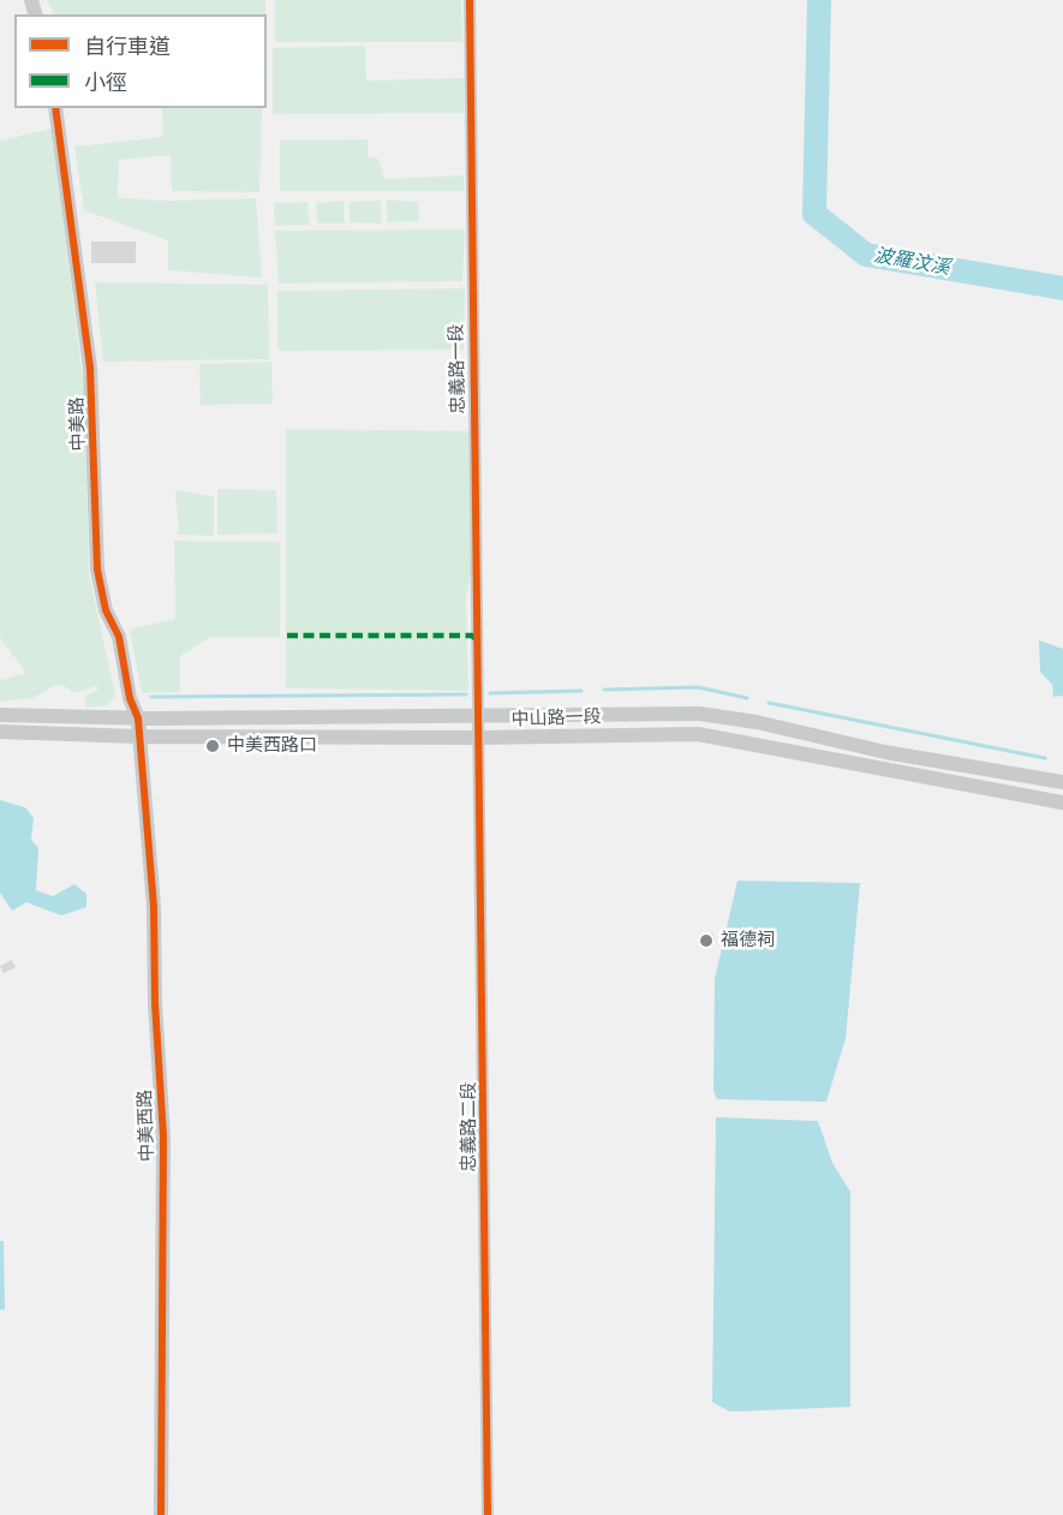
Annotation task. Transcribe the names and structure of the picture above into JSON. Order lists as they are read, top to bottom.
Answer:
{
  "streets": {
    "street": [
      "忠義路一段",
      "中美路",
      "中山路一段",
      "中美西路",
      "忠義路二段"
    ]
  },
  "crossings": [
    ["忠義路一段", "中山路一段"],
    ["忠義路一段", "忠義路二段"],
    ["中美路", "中山路一段"],
    ["中美路", "中美西路"],
    ["中山路一段", "中美西路"],
    ["中山路一段", "忠義路二段"]
  ],
  "water": ["波羅汶溪"],
  "places": ["中美西路口", "福德祠"],
  "legend": ["自行車道", "小徑"]
}
